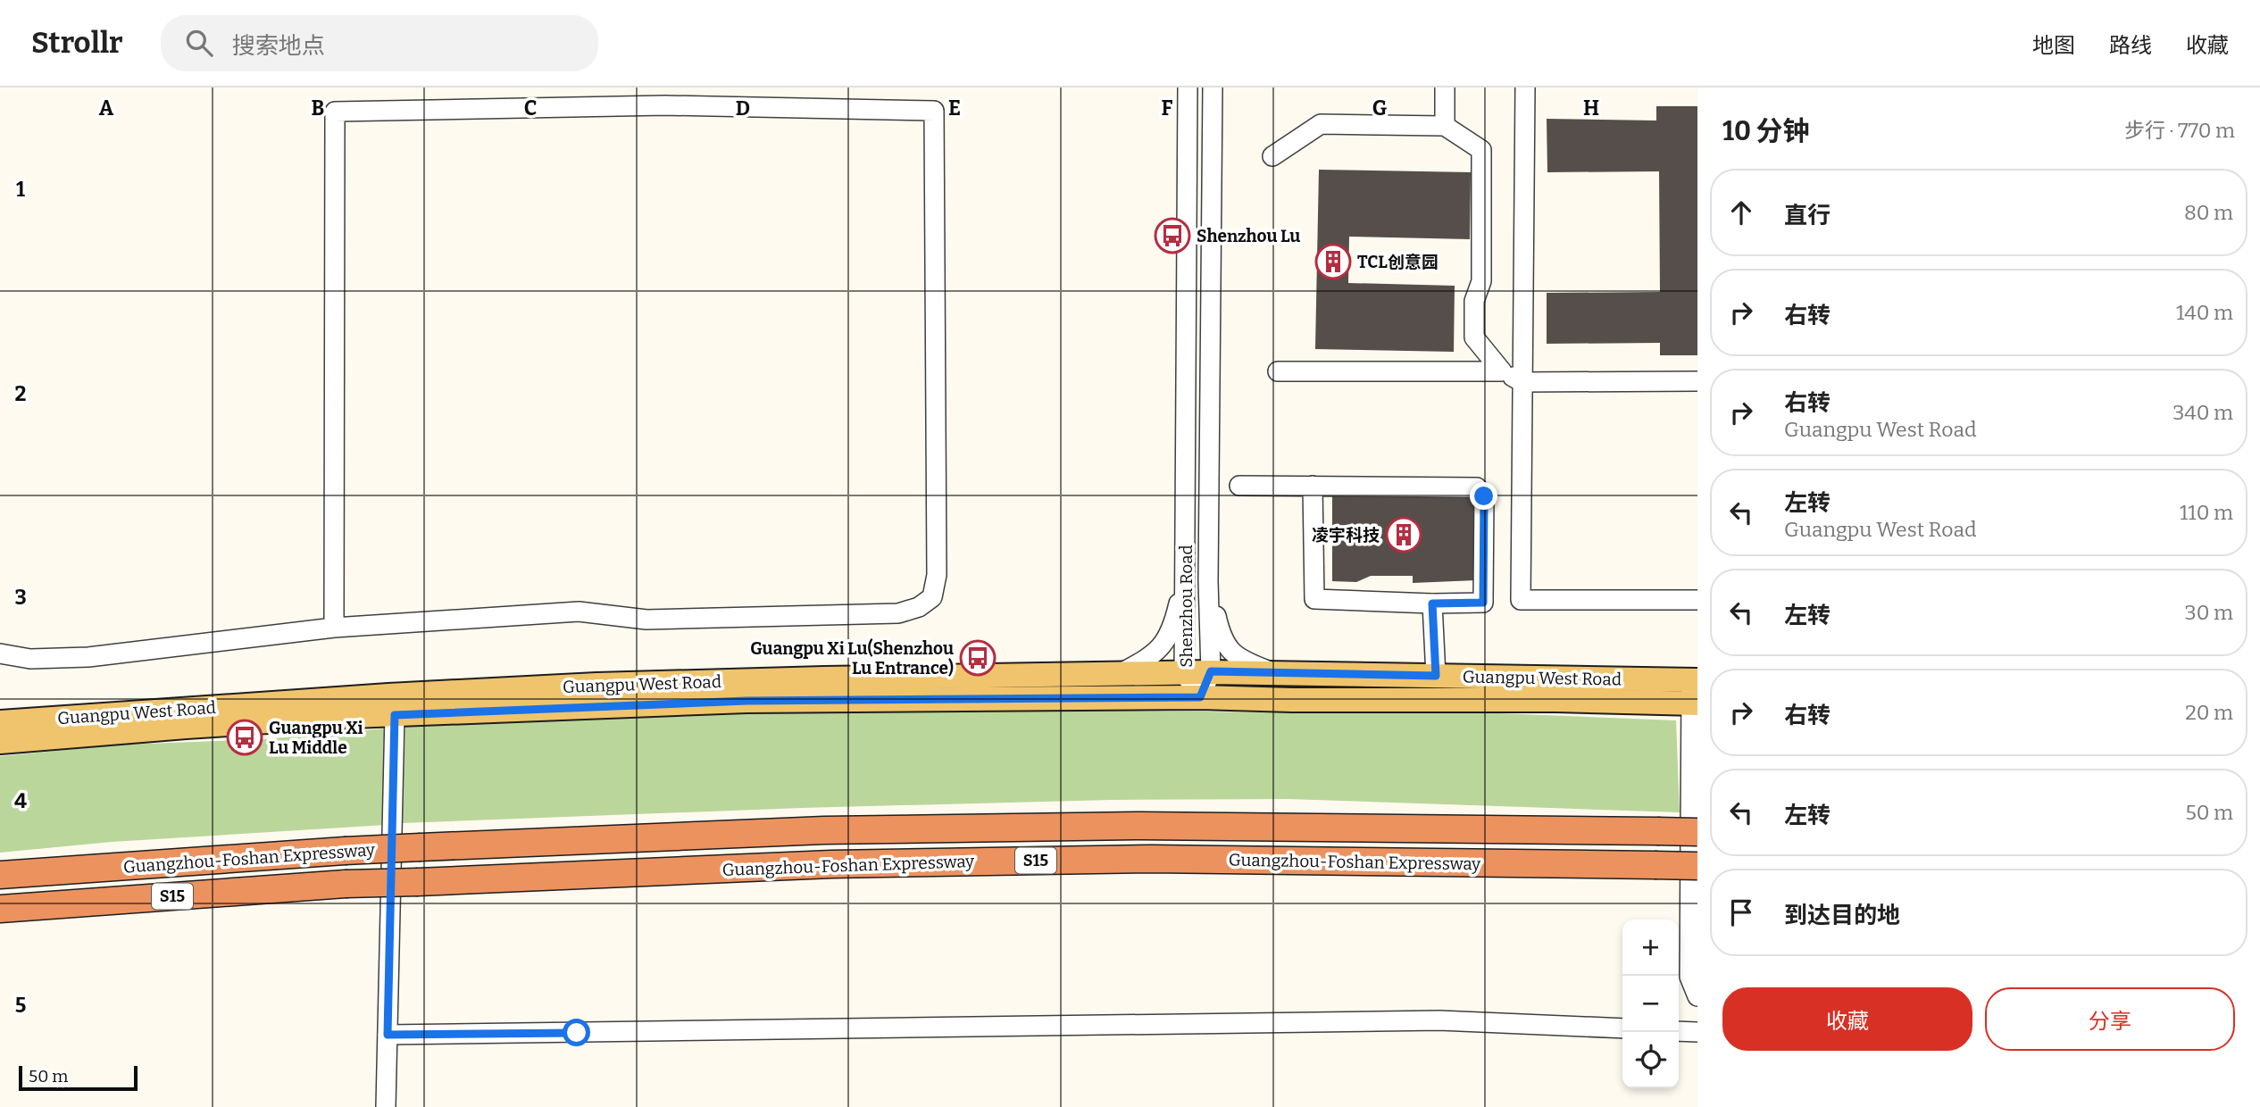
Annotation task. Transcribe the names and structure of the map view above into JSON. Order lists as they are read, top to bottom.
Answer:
{
  "streets": {
    "highway": ["Guangzhou-Foshan Expressway", "S15"],
    "main road": ["Guangpu West Road"],
    "street": ["Shenzhou Road"]
  },
  "crossings": [
    ["Shenzhou Road", "Guangpu West Road"]
  ],
  "places": {
    "bus stop": ["Shenzhou Lu", "Guangpu Xi Lu(Shenzhou Lu Entrance)", "Guangpu Xi Lu Middle"],
    "building": ["TCL创意园", "凌宇科技"]
  },
  "scale_bar": "50 m",
  "page": {
    "header": "Strollr",
    "search": "搜索地点",
    "nav": ["地图", "路线", "收藏"],
    "heading": ["10 分钟", "步行 · 770 m"],
    "list": [
      ["直行", "80 m"],
      ["右转", "140 m"],
      ["右转", "Guangpu West Road", "340 m"],
      ["左转", "Guangpu West Road", "110 m"],
      ["左转", "30 m"],
      ["右转", "20 m"],
      ["左转", "50 m"],
      "到达目的地"
    ],
    "map_buttons": ["+", "−"],
    "buttons": ["收藏", "分享"],
    "scale": "50 m"
  },
  "grid": {
    "columns": [
      "A",
      "B",
      "C",
      "D",
      "E",
      "F",
      "G",
      "H"
    ],
    "rows": [
      "1",
      "2",
      "3",
      "4",
      "5"
    ]
  }
}
